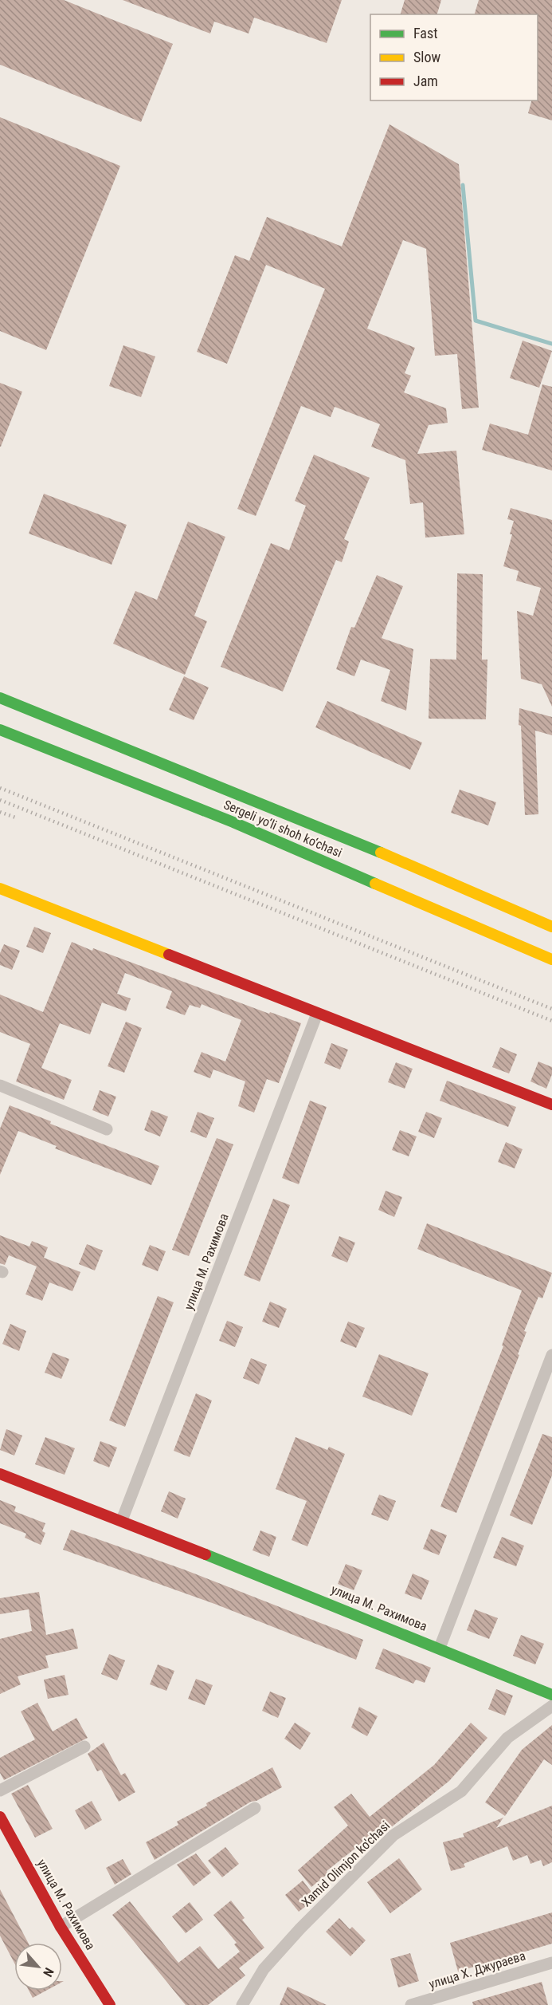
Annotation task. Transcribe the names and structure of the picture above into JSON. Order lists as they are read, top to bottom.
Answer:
{
  "streets": {
    "street": [
      "Sergeli yo‘li shoh ko‘chasi",
      "улица М. Рахимова",
      "Xamid Olimjon ko'chasi",
      "улица Х. Джураева"
    ]
  },
  "legend": ["Fast", "Slow", "Jam"],
  "north": "bottom right"
}
